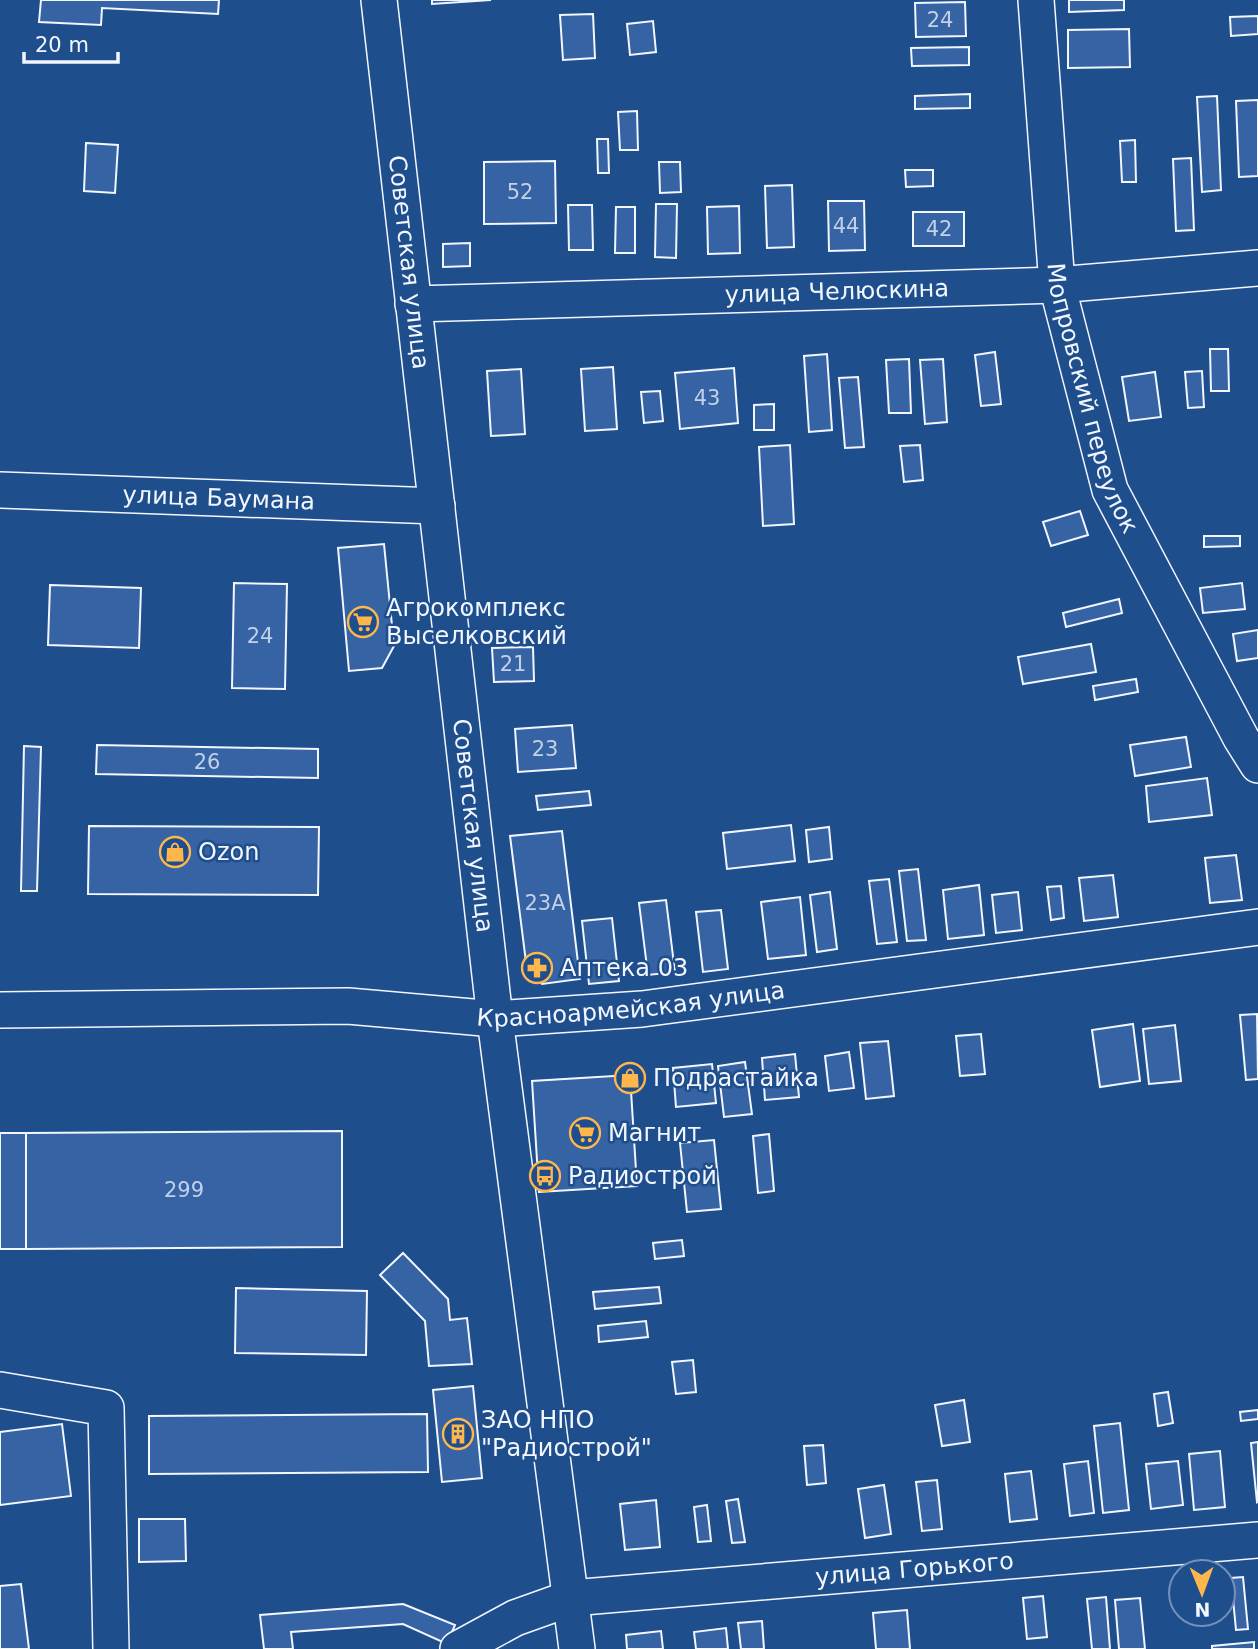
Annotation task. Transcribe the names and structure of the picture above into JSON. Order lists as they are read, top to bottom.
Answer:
{
  "streets": {
    "street": [
      "Советская улица",
      "улица Челюскина",
      "Мопровский переулок",
      "улица Баумана",
      "Красноармейская улица",
      "улица Горького"
    ]
  },
  "crossings": [
    ["Советская улица", "улица Челюскина"],
    ["Советская улица", "улица Баумана"],
    ["Советская улица", "Красноармейская улица"],
    ["Советская улица", "улица Горького"],
    ["улица Челюскина", "Мопровский переулок"]
  ],
  "places": {
    "supermarket": ["Агрокомплекс Выселковский", "Магнит"],
    "shop": ["Ozon", "Подрастайка"],
    "pharmacy": ["Аптека 03"],
    "bus stop": ["Радиострой"],
    "building": ["ЗАО НПО \"Радиострой\""]
  },
  "house_numbers": [
    "24",
    "52",
    "44",
    "42",
    "43",
    "24",
    "21",
    "23",
    "26",
    "23А",
    "299"
  ],
  "scale_bar": "20 m",
  "north": "bottom"
}
